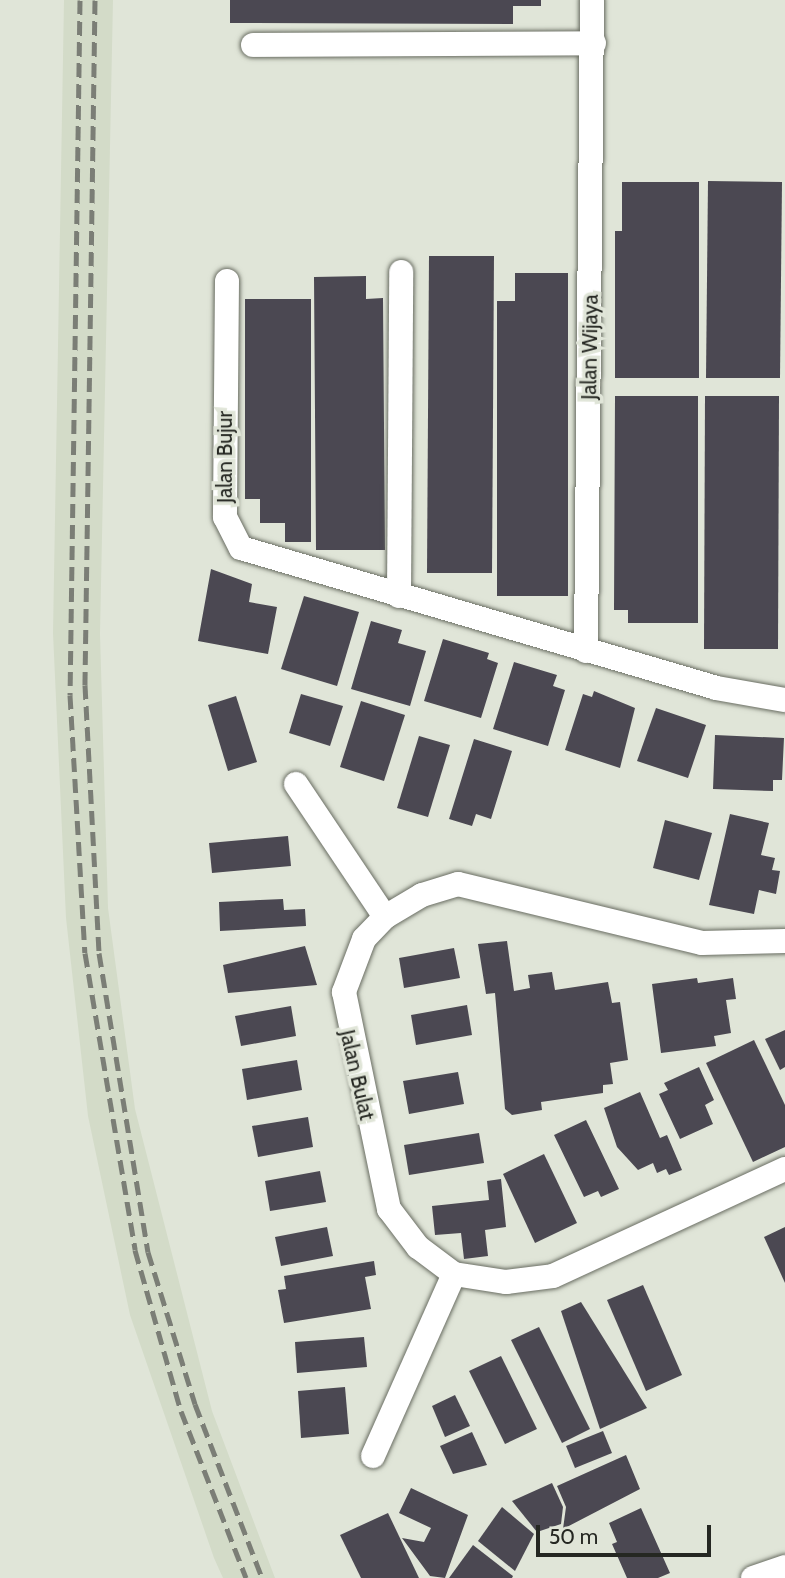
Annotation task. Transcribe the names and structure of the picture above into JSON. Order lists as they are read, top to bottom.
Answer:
{
  "streets": {
    "street": ["Jalan Wijaya", "Jalan Bujur", "Jalan Bulat"]
  },
  "crossings": [
    ["Jalan Wijaya", "Jalan Bujur"]
  ],
  "scale_bar": "50 m"
}
